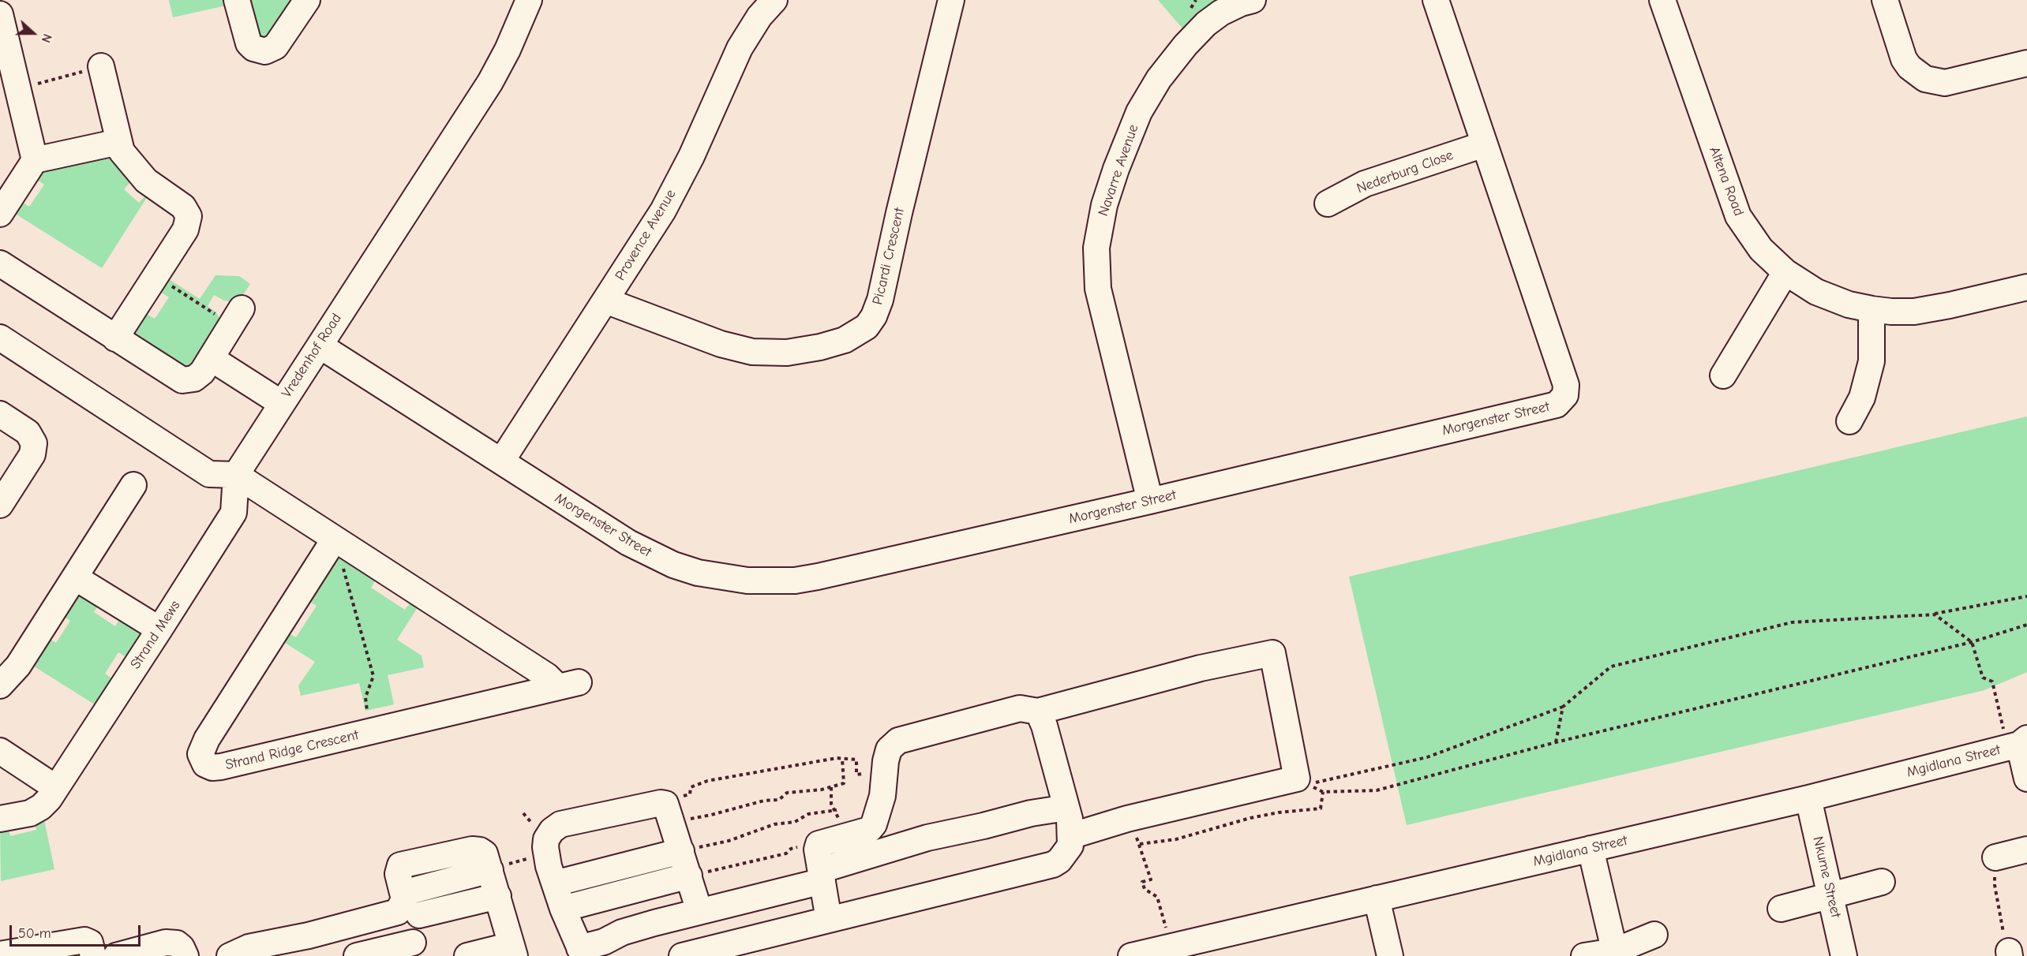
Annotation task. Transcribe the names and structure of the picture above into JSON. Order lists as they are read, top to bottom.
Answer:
{
  "streets": {
    "street": [
      "Navarre Avenue",
      "Nederburg Close",
      "Altena Road",
      "Provence Avenue",
      "Picardi Crescent",
      "Vredenhof Road",
      "Morgenster Street",
      "Strand Mews",
      "Strand Ridge Crescent",
      "Mgidlana Street",
      "Nkume Street"
    ]
  },
  "crossings": [
    ["Navarre Avenue", "Morgenster Street"],
    ["Nederburg Close", "Morgenster Street"],
    ["Provence Avenue", "Picardi Crescent"],
    ["Provence Avenue", "Morgenster Street"],
    ["Vredenhof Road", "Morgenster Street"],
    ["Vredenhof Road", "Strand Mews"],
    ["Mgidlana Street", "Nkume Street"]
  ],
  "scale_bar": "50 m",
  "north": "right"
}
